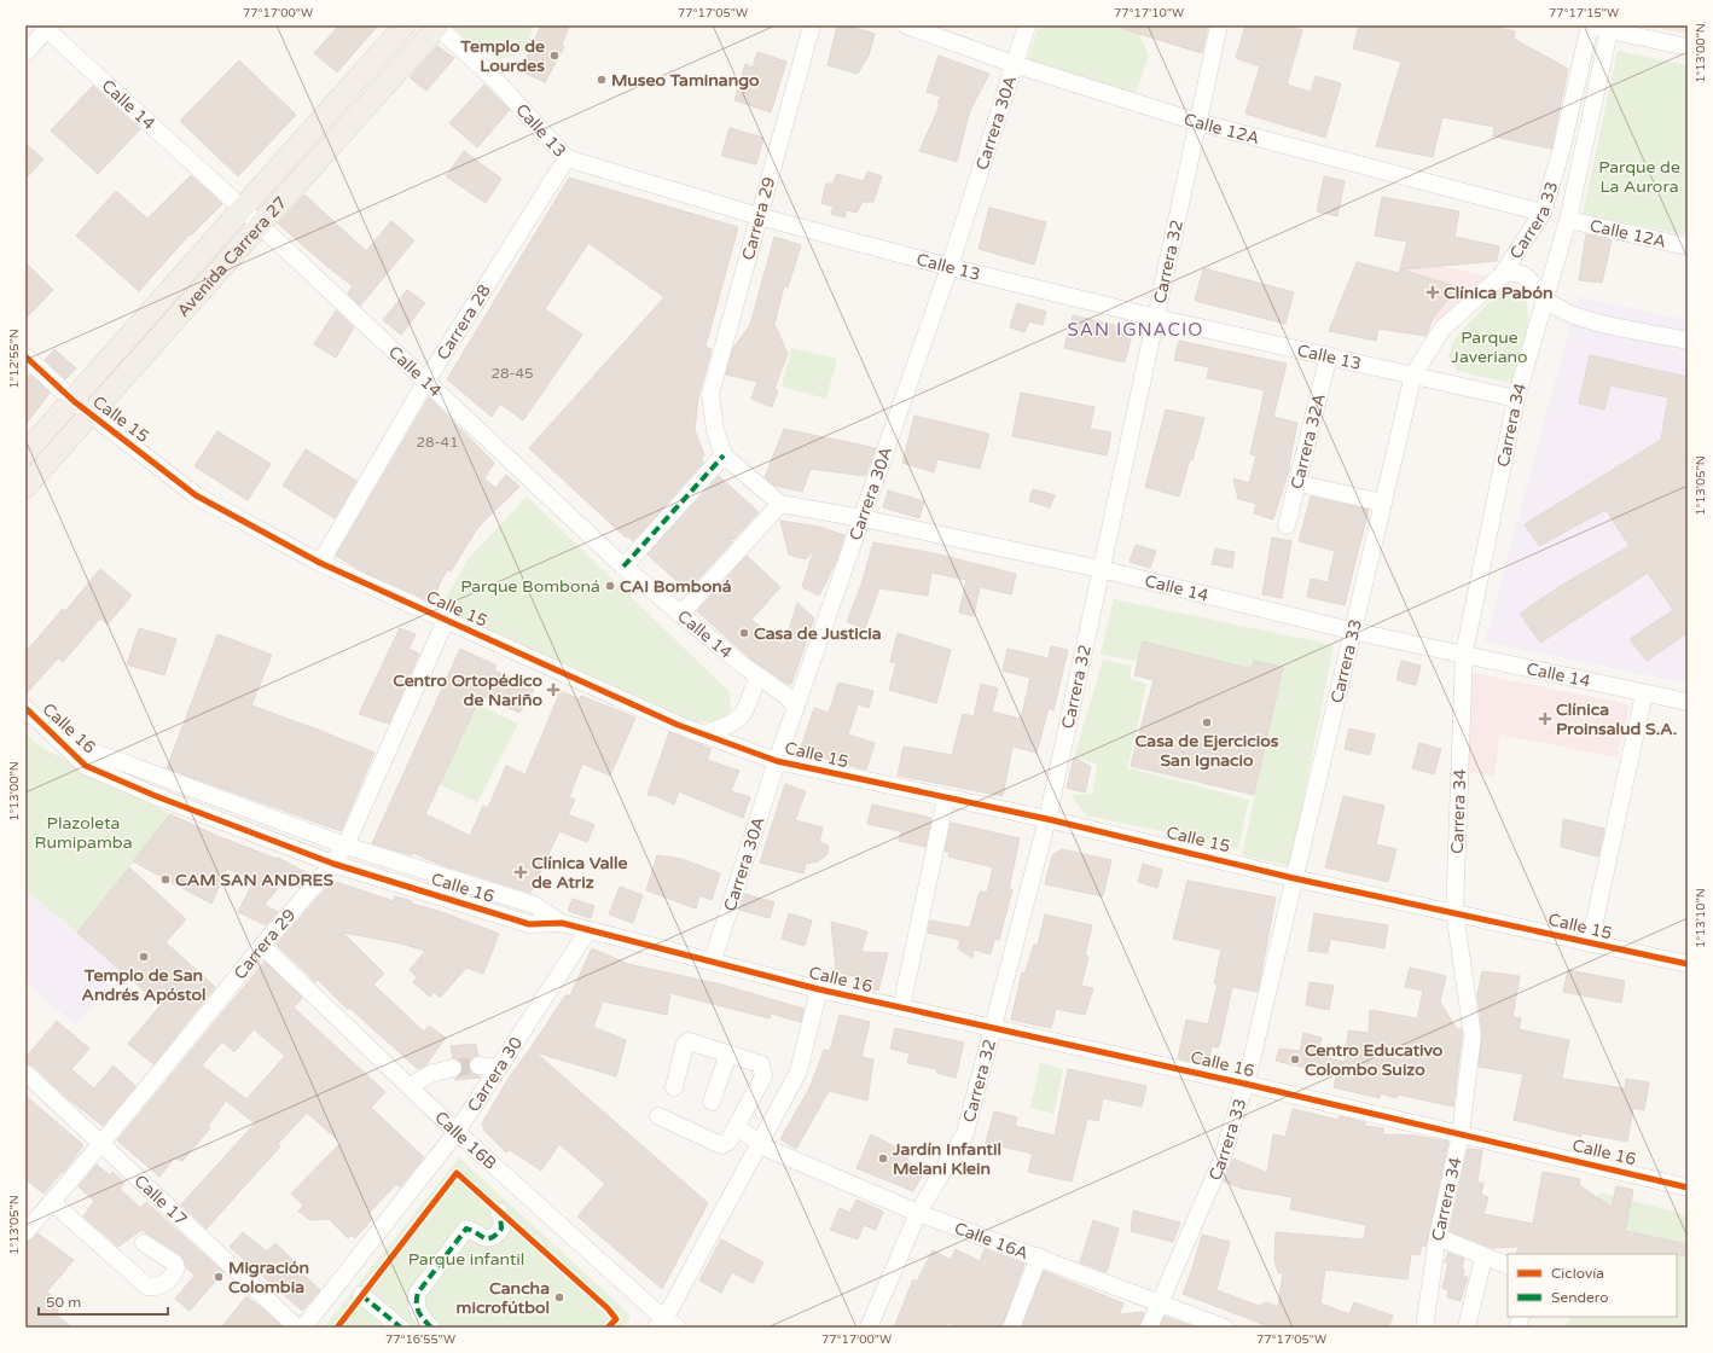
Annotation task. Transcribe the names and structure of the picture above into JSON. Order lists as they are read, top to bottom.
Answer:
{
  "streets": {
    "main road": ["Avenida Carrera 27"],
    "street": [
      "Calle 14",
      "Carrera 30A",
      "Calle 12A",
      "Calle 13",
      "Carrera 29",
      "Carrera 33",
      "Carrera 32",
      "Carrera 28",
      "Calle 15",
      "Carrera 34",
      "Carrera 32A",
      "Calle 16",
      "Carrera 30",
      "Calle 16B",
      "Calle 17",
      "Calle 16A"
    ]
  },
  "crossings": [
    ["Calle 14", "Carrera 30A"],
    ["Calle 14", "Carrera 33"],
    ["Calle 14", "Avenida Carrera 27"],
    ["Calle 14", "Carrera 32"],
    ["Calle 14", "Carrera 28"],
    ["Calle 14", "Carrera 34"],
    ["Carrera 30A", "Calle 12A"],
    ["Carrera 30A", "Calle 13"],
    ["Carrera 30A", "Calle 15"],
    ["Carrera 30A", "Calle 16"],
    ["Calle 12A", "Carrera 33"],
    ["Calle 12A", "Carrera 32"],
    ["Calle 12A", "Carrera 34"],
    ["Calle 13", "Carrera 29"],
    ["Calle 13", "Carrera 33"],
    ["Calle 13", "Avenida Carrera 27"],
    ["Calle 13", "Carrera 32"],
    ["Calle 13", "Carrera 28"],
    ["Calle 13", "Carrera 34"],
    ["Calle 13", "Carrera 32A"],
    ["Carrera 29", "Calle 15"],
    ["Carrera 29", "Calle 16"],
    ["Carrera 29", "Calle 16B"],
    ["Carrera 29", "Calle 17"],
    ["Carrera 33", "Calle 15"],
    ["Carrera 33", "Calle 16"],
    ["Carrera 33", "Calle 16A"],
    ["Avenida Carrera 27", "Calle 15"],
    ["Carrera 32", "Calle 15"],
    ["Carrera 32", "Calle 16"],
    ["Carrera 32", "Calle 16A"],
    ["Carrera 28", "Calle 15"],
    ["Calle 15", "Carrera 34"],
    ["Carrera 34", "Calle 16"],
    ["Calle 16", "Carrera 30"],
    ["Carrera 30", "Calle 16B"]
  ],
  "districts": ["SAN IGNACIO"],
  "parks": [
    "Parque de La Aurora",
    "Parque Javeriano",
    "Parque Bomboná",
    "Plazoleta Rumipamba",
    "Parque infantil"
  ],
  "places": {
    "other": [
      "Templo de Lourdes",
      "Museo Taminango",
      "CAI Bomboná",
      "Casa de Justicia",
      "Casa de Ejercicios San Ignacio",
      "CAM SAN ANDRES",
      "Templo de San Andrés Apóstol",
      "Centro Educativo Colombo Suizo",
      "Jardín Infantil Melani Klein",
      "Migración Colombia",
      "Cancha microfútbol"
    ],
    "health": [
      "Clínica Pabón",
      "Centro Ortopédico de Nariño",
      "Clínica Proinsalud S.A.",
      "Clínica Valle de Atriz"
    ]
  },
  "house_numbers": ["28-45", "28-41"],
  "legend": ["Ciclovía", "Sendero"],
  "scale_bar": "50 m",
  "coordinates": [
    "77°17'00\"W",
    "77°17'05\"W",
    "77°17'10\"W",
    "77°17'15\"W",
    "1°13'00\"N",
    "1°12'55\"N",
    "1°13'05\"N",
    "1°13'10\"N",
    "77°16'55\"W"
  ]
}
